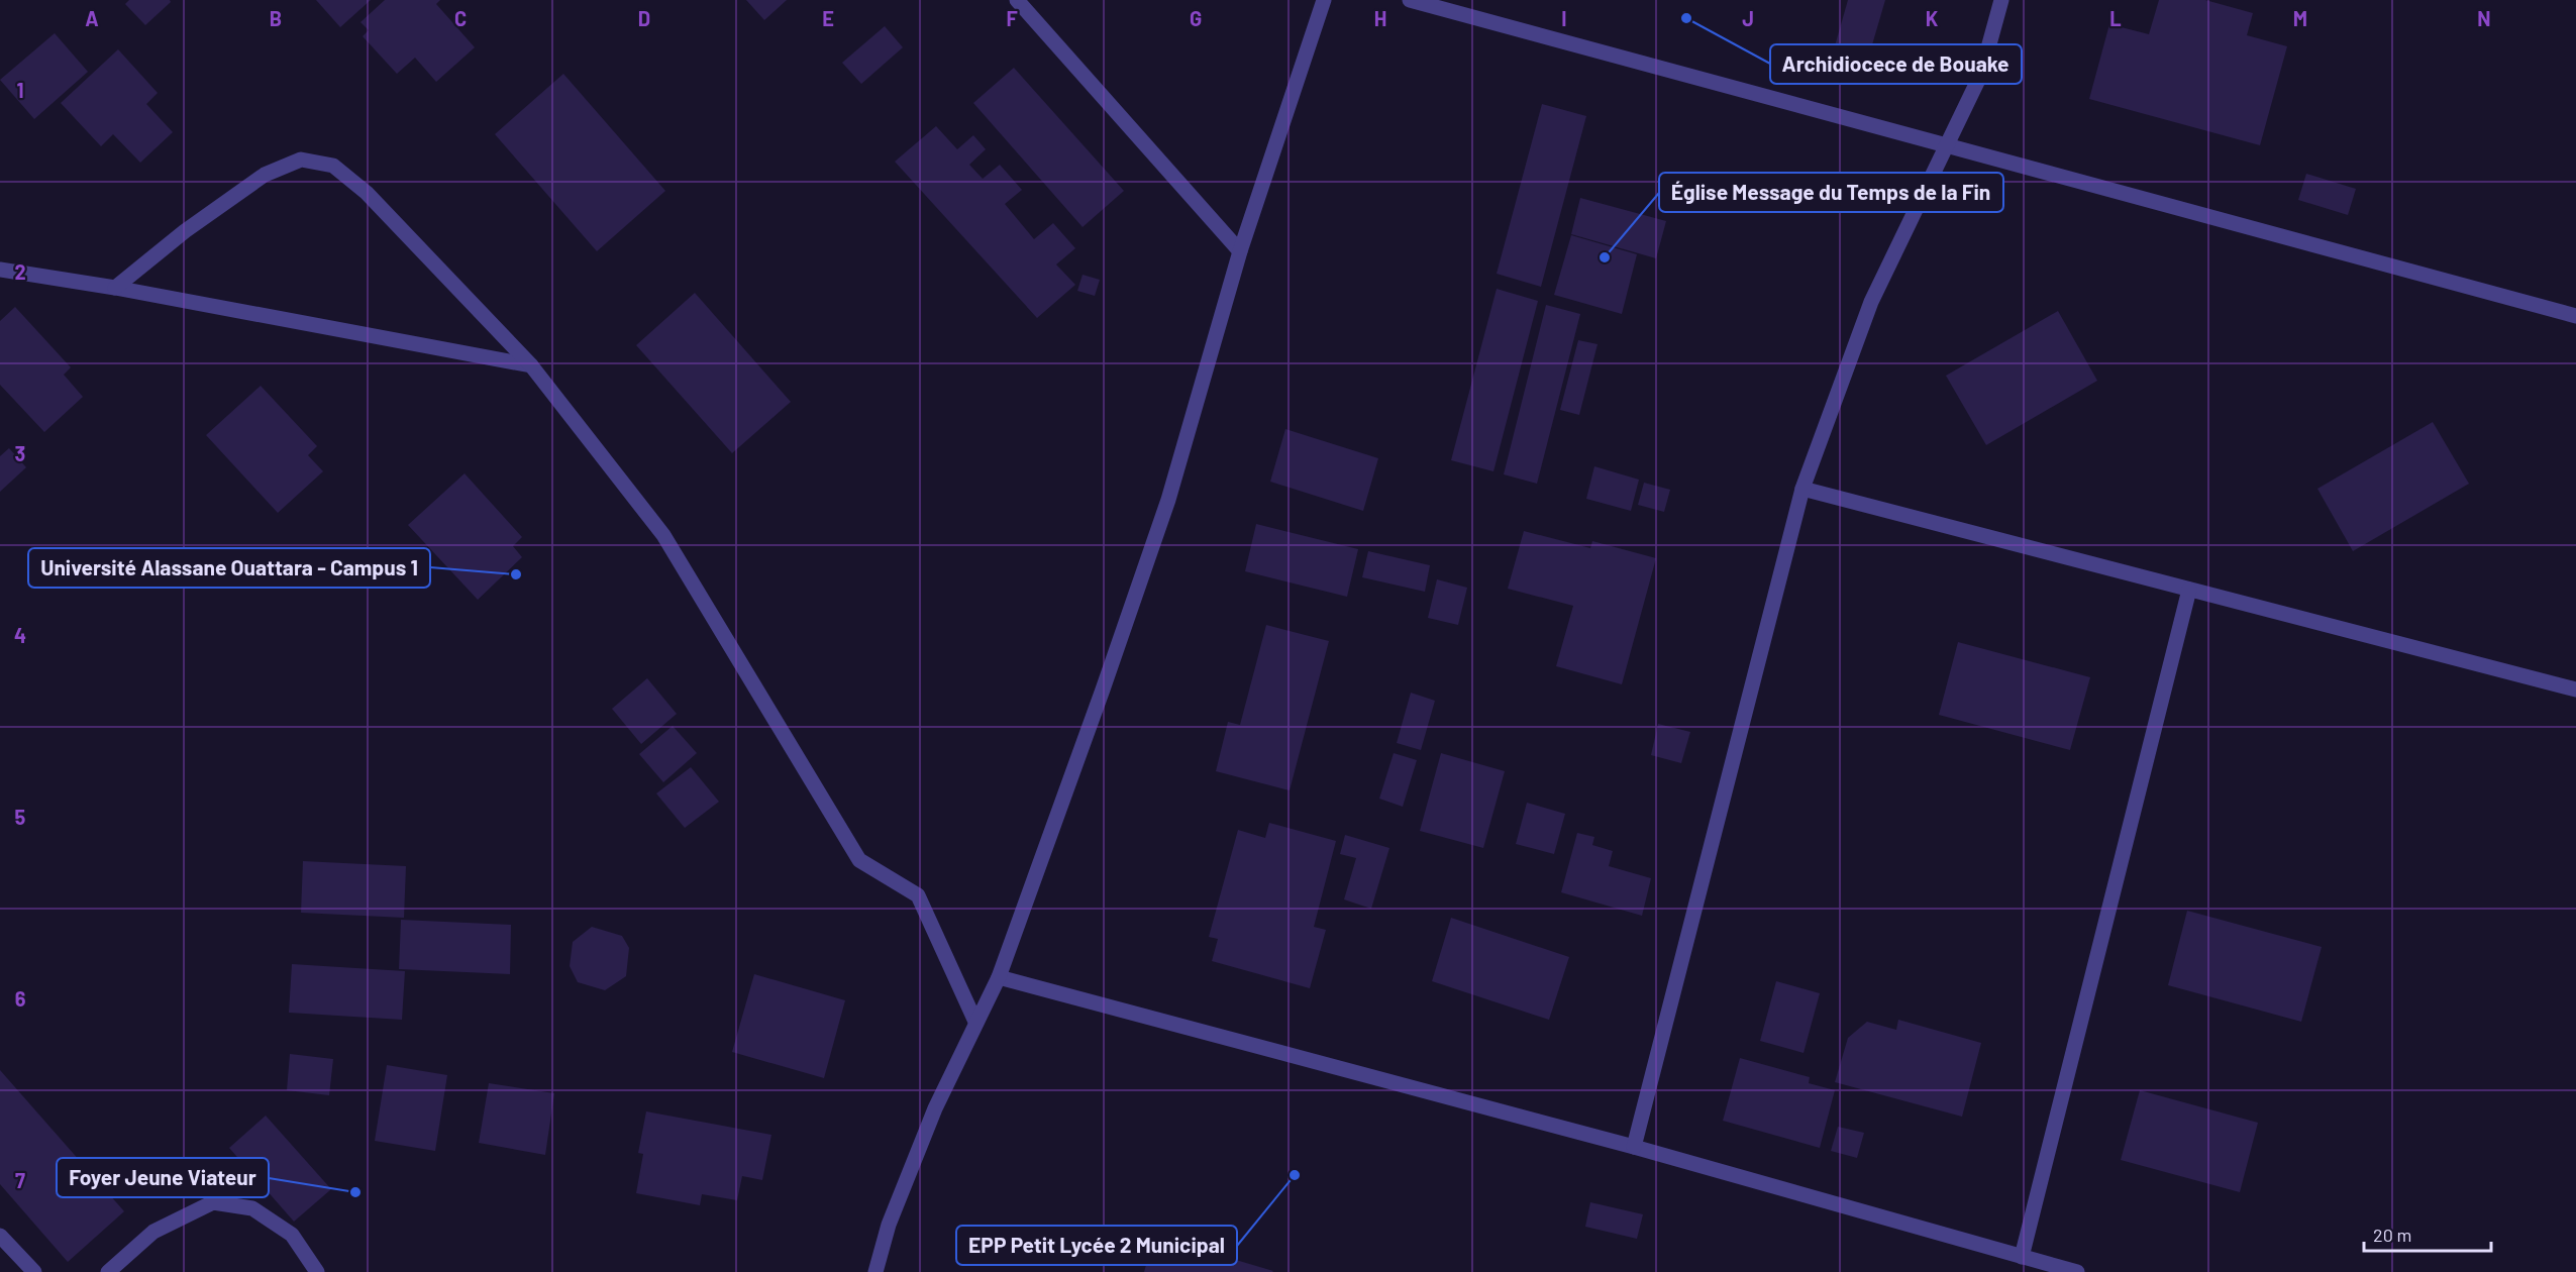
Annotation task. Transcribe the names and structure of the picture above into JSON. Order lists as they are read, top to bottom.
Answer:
{
  "places": [
    "Archidiocece de Bouake",
    "Église Message du Temps de la Fin",
    "Université Alassane Ouattara - Campus 1",
    "EPP Petit Lycée 2 Municipal",
    "Foyer Jeune Viateur"
  ],
  "scale_bar": "20 m",
  "grid": {
    "columns": [
      "A",
      "B",
      "C",
      "D",
      "E",
      "F",
      "G",
      "H",
      "I",
      "J",
      "K",
      "L",
      "M",
      "N"
    ],
    "rows": [
      "1",
      "2",
      "3",
      "4",
      "5",
      "6",
      "7"
    ]
  }
}
